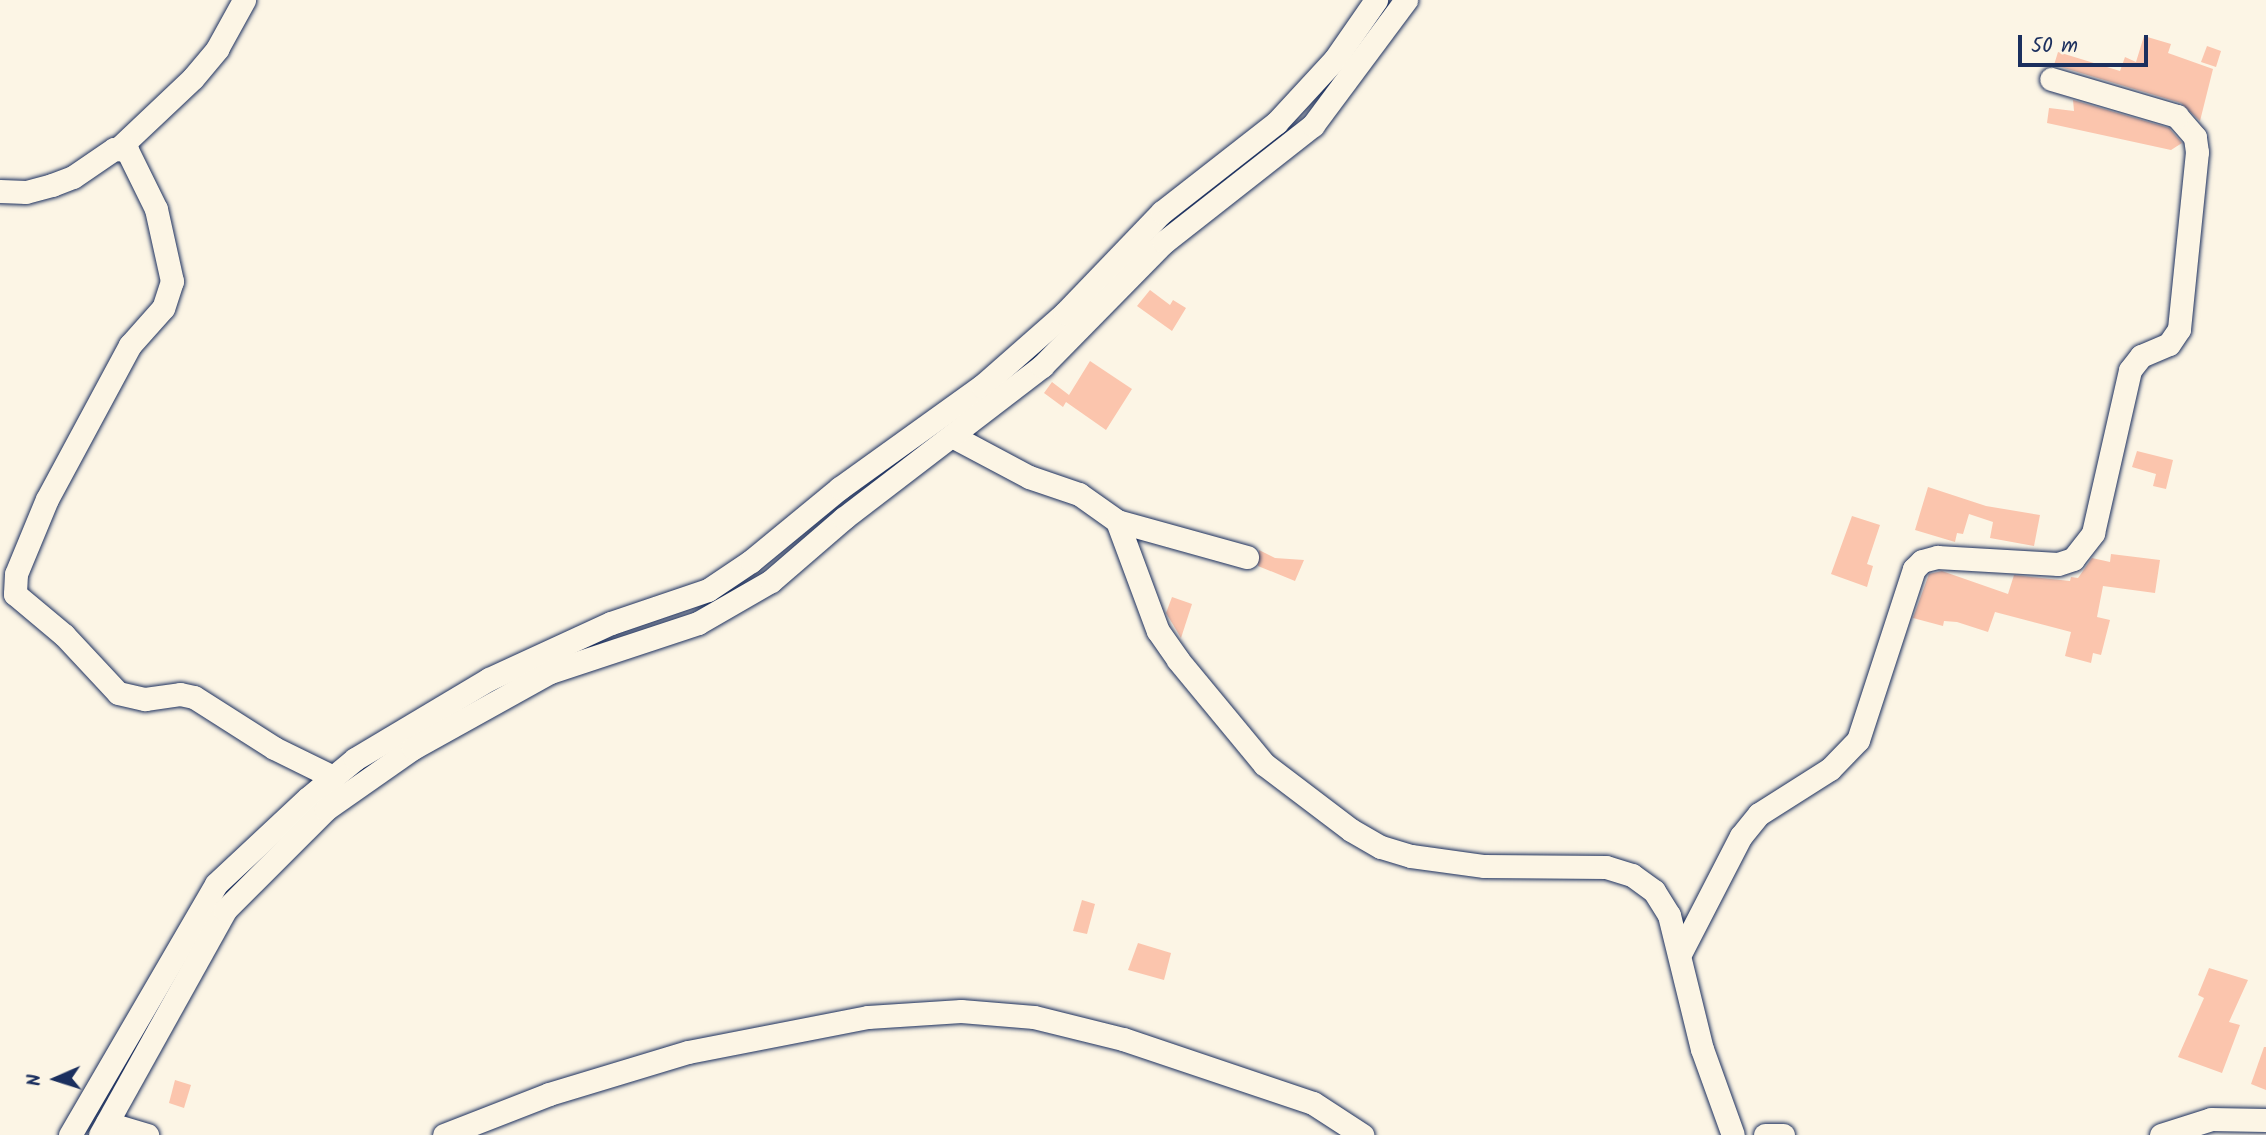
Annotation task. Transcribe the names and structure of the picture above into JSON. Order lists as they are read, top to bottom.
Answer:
{
  "scale_bar": "50 m",
  "north": "left"
}
